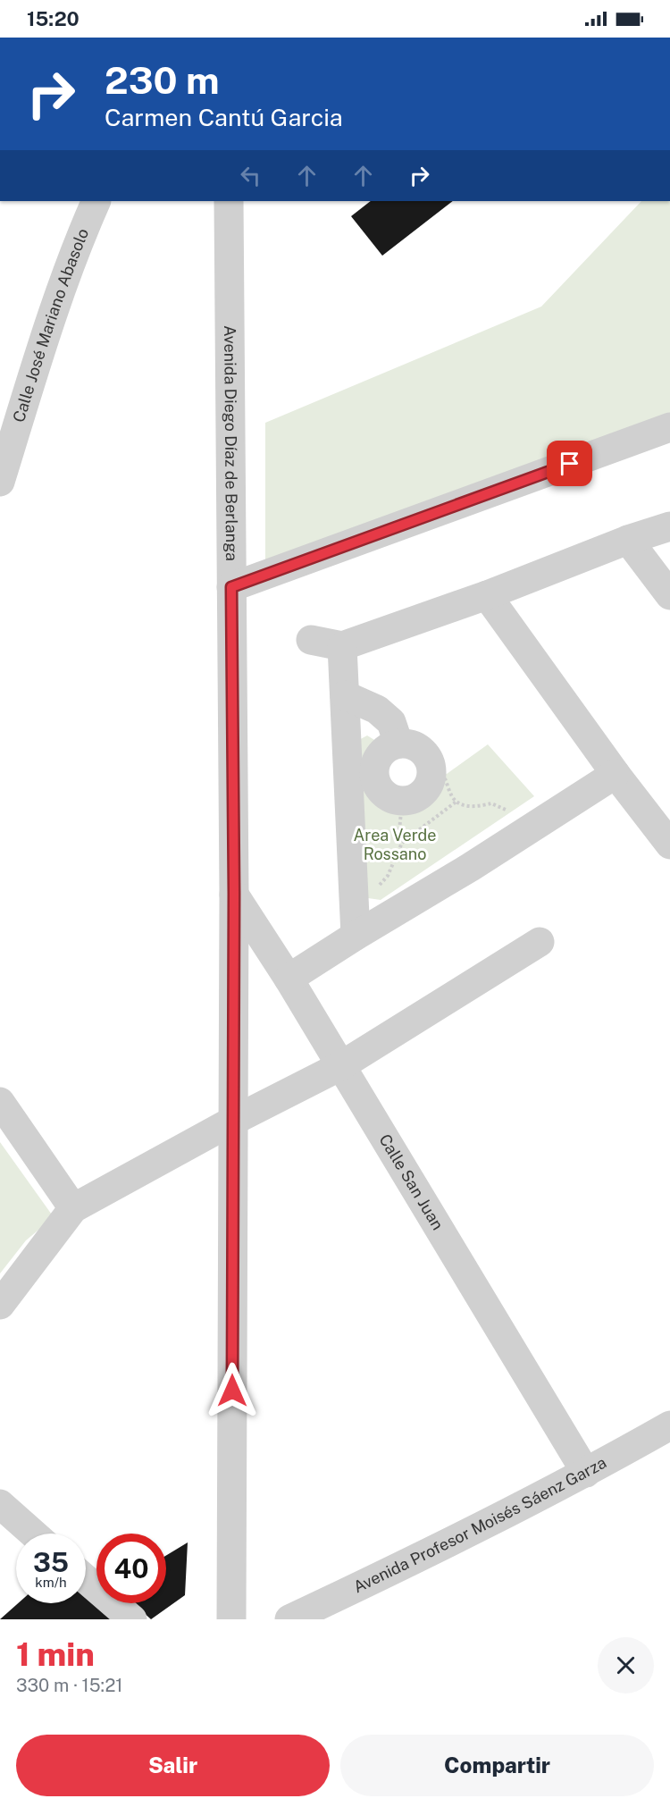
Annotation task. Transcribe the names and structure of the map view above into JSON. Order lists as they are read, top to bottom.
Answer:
{
  "streets": {
    "street": [
      "Calle José Mariano Abasolo",
      "Avenida Diego Díaz de Berlanga",
      "Calle San Juan",
      "Avenida Profesor Moisés Sáenz Garza"
    ]
  },
  "crossings": [
    ["Avenida Diego Díaz de Berlanga", "Calle San Juan"],
    ["Calle San Juan", "Avenida Profesor Moisés Sáenz Garza"]
  ],
  "parks": ["Area Verde Rossano"],
  "page": {
    "status": "15:20",
    "turn": ["230 m", "Carmen Cantú Garcia"],
    "speed": "35 km/h",
    "limit": "40",
    "heading": ["1 min", "330 m · 15:21"],
    "buttons": ["Salir", "Compartir"]
  }
}
